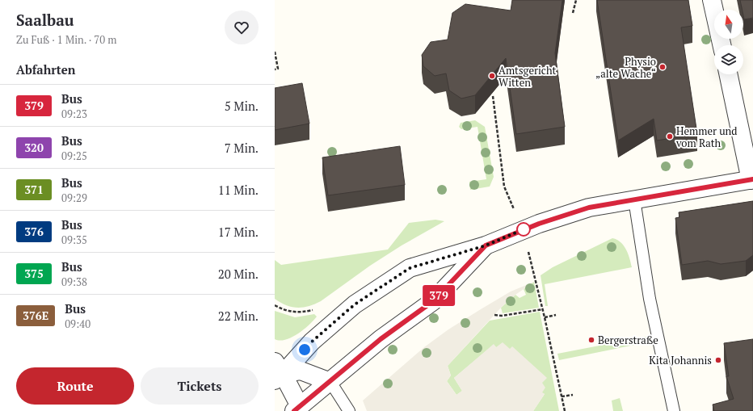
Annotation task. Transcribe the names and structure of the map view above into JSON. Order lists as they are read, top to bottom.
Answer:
{
  "places": [
    "Physio „alte Wache“",
    "Amtsgericht Witten",
    "Hemmer und vom Rath",
    "Bergerstraße",
    "Kita Johannis"
  ],
  "lines": ["bus line 379"],
  "north": "top",
  "page": {
    "heading": [
      ["Saalbau", "Zu Fuß · 1 Min. · 70 m"],
      "Abfahrten"
    ],
    "on_map": "379",
    "list": [
      {
        "mark": "379",
        "name": "Bus",
        "note": "09:23",
        "value": "5 Min."
      },
      {
        "mark": "320",
        "name": "Bus",
        "note": "09:25",
        "value": "7 Min."
      },
      {
        "mark": "371",
        "name": "Bus",
        "note": "09:29",
        "value": "11 Min."
      },
      {
        "mark": "376",
        "name": "Bus",
        "note": "09:35",
        "value": "17 Min."
      },
      {
        "mark": "375",
        "name": "Bus",
        "note": "09:38",
        "value": "20 Min."
      },
      {
        "mark": "376E",
        "name": "Bus",
        "note": "09:40",
        "value": "22 Min."
      }
    ],
    "buttons": ["Route", "Tickets"]
  }
}
